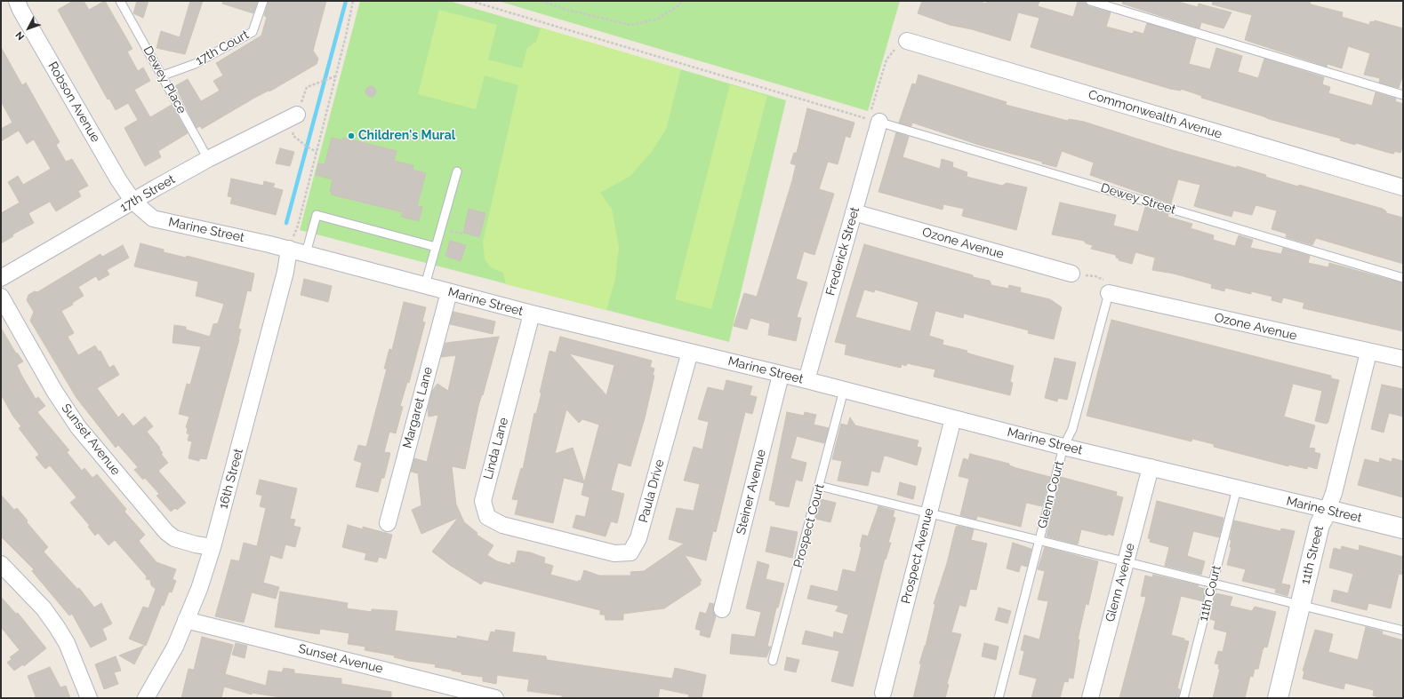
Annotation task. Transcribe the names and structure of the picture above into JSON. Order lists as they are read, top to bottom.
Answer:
{
  "streets": {
    "street": [
      "Robson Avenue",
      "Commonwealth Avenue",
      "17th Street",
      "Marine Street",
      "Ozone Avenue",
      "Frederick Street",
      "Margaret Lane",
      "Sunset Avenue",
      "Linda Lane",
      "16th Street",
      "Paula Drive",
      "Steiner Avenue",
      "11th Street",
      "Prospect Avenue",
      "Glenn Avenue"
    ],
    "lane": [
      "17th Court",
      "Dewey Place",
      "Dewey Street",
      "Glenn Court",
      "Prospect Court",
      "11th Court"
    ]
  },
  "crossings": [
    ["17th Court", "Dewey Place"],
    ["Dewey Place", "17th Street"],
    ["Robson Avenue", "17th Street"],
    ["Robson Avenue", "Marine Street"],
    ["17th Street", "Marine Street"],
    ["Dewey Street", "Frederick Street"],
    ["Marine Street", "Frederick Street"],
    ["Marine Street", "Margaret Lane"],
    ["Marine Street", "Linda Lane"],
    ["Marine Street", "16th Street"],
    ["Marine Street", "Paula Drive"],
    ["Marine Street", "Steiner Avenue"],
    ["Marine Street", "Glenn Court"],
    ["Marine Street", "Prospect Court"],
    ["Marine Street", "11th Street"],
    ["Marine Street", "Prospect Avenue"],
    ["Marine Street", "Glenn Avenue"],
    ["Marine Street", "11th Court"],
    ["Ozone Avenue", "Frederick Street"],
    ["Ozone Avenue", "Glenn Court"],
    ["Ozone Avenue", "11th Street"],
    ["Sunset Avenue", "16th Street"],
    ["Linda Lane", "Paula Drive"]
  ],
  "places": ["Children's Mural"],
  "north": "bottom left"
}
